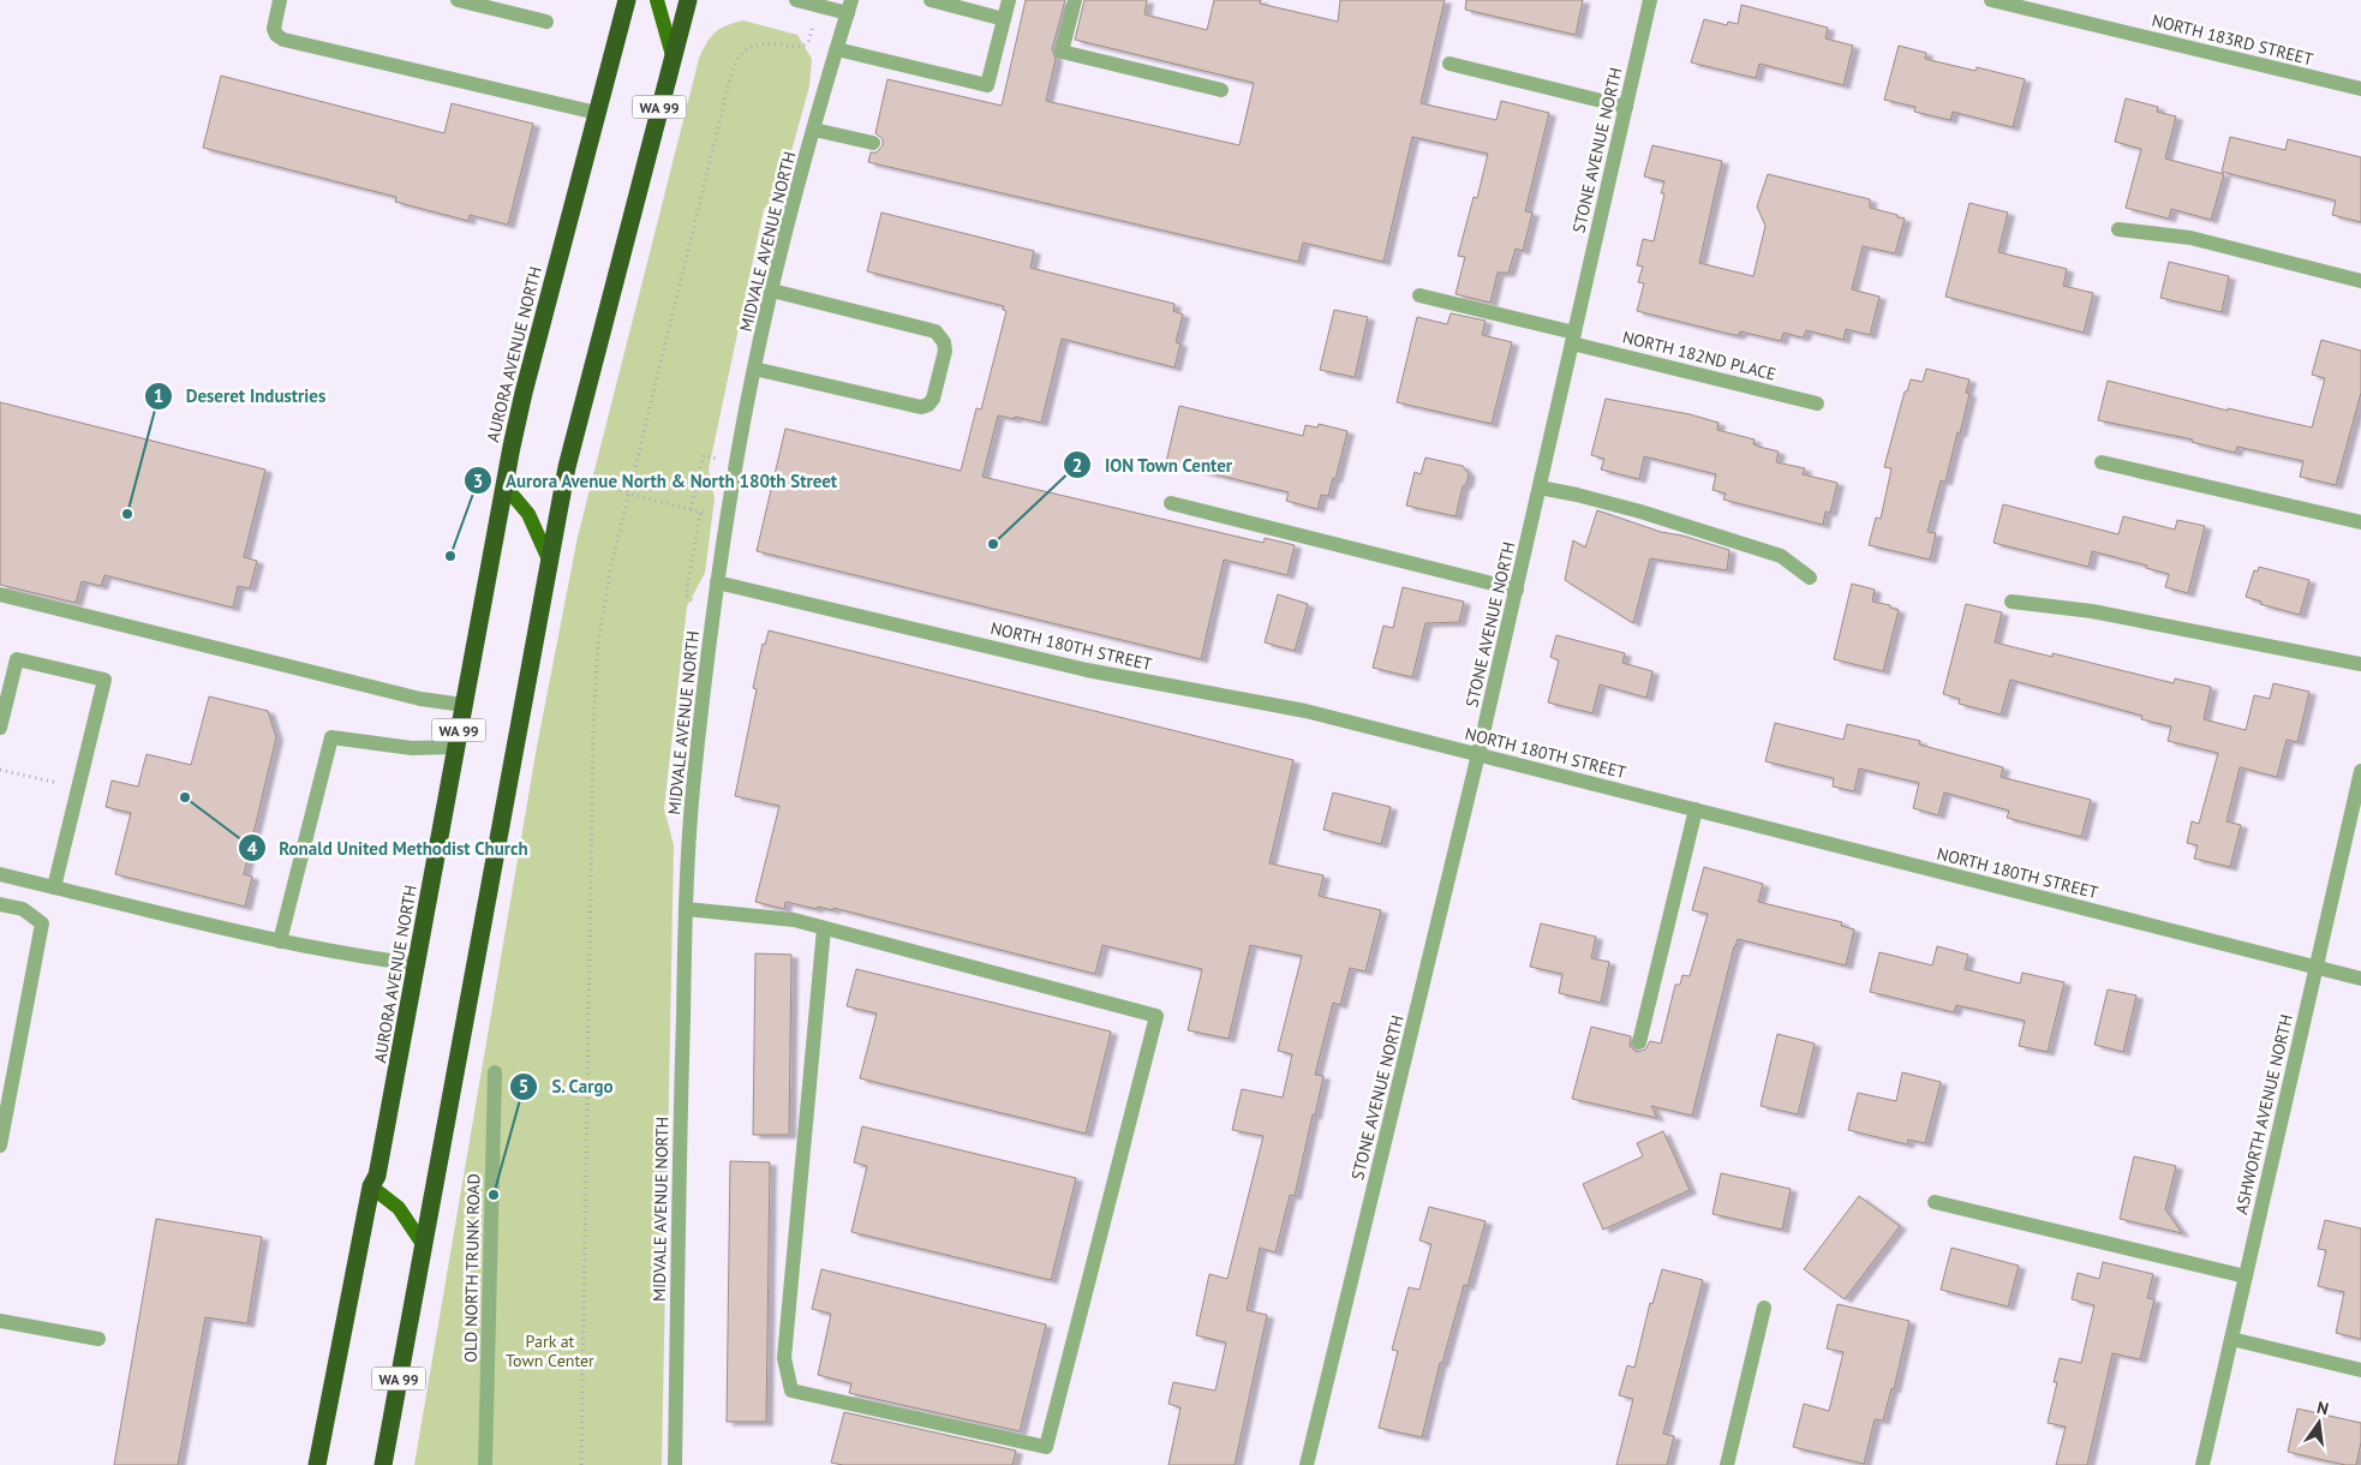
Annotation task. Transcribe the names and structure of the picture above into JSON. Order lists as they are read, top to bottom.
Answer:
{
  "streets": {
    "highway": ["WA 99", "AURORA AVENUE NORTH"],
    "street": [
      "NORTH 183RD STREET",
      "STONE AVENUE NORTH",
      "MIDVALE AVENUE NORTH",
      "NORTH 182ND PLACE",
      "NORTH 180TH STREET",
      "ASHWORTH AVENUE NORTH",
      "OLD NORTH TRUNK ROAD"
    ]
  },
  "crossings": [
    ["STONE AVENUE NORTH", "NORTH 182ND PLACE"],
    ["STONE AVENUE NORTH", "NORTH 180TH STREET"],
    ["MIDVALE AVENUE NORTH", "NORTH 180TH STREET"],
    ["NORTH 180TH STREET", "ASHWORTH AVENUE NORTH"]
  ],
  "parks": ["Park at Town Center"],
  "places": [
    "Deseret Industries",
    "ION Town Center",
    "Aurora Avenue North & North 180th Street",
    "Ronald United Methodist Church",
    "S. Cargo"
  ],
  "north": "top"
}
